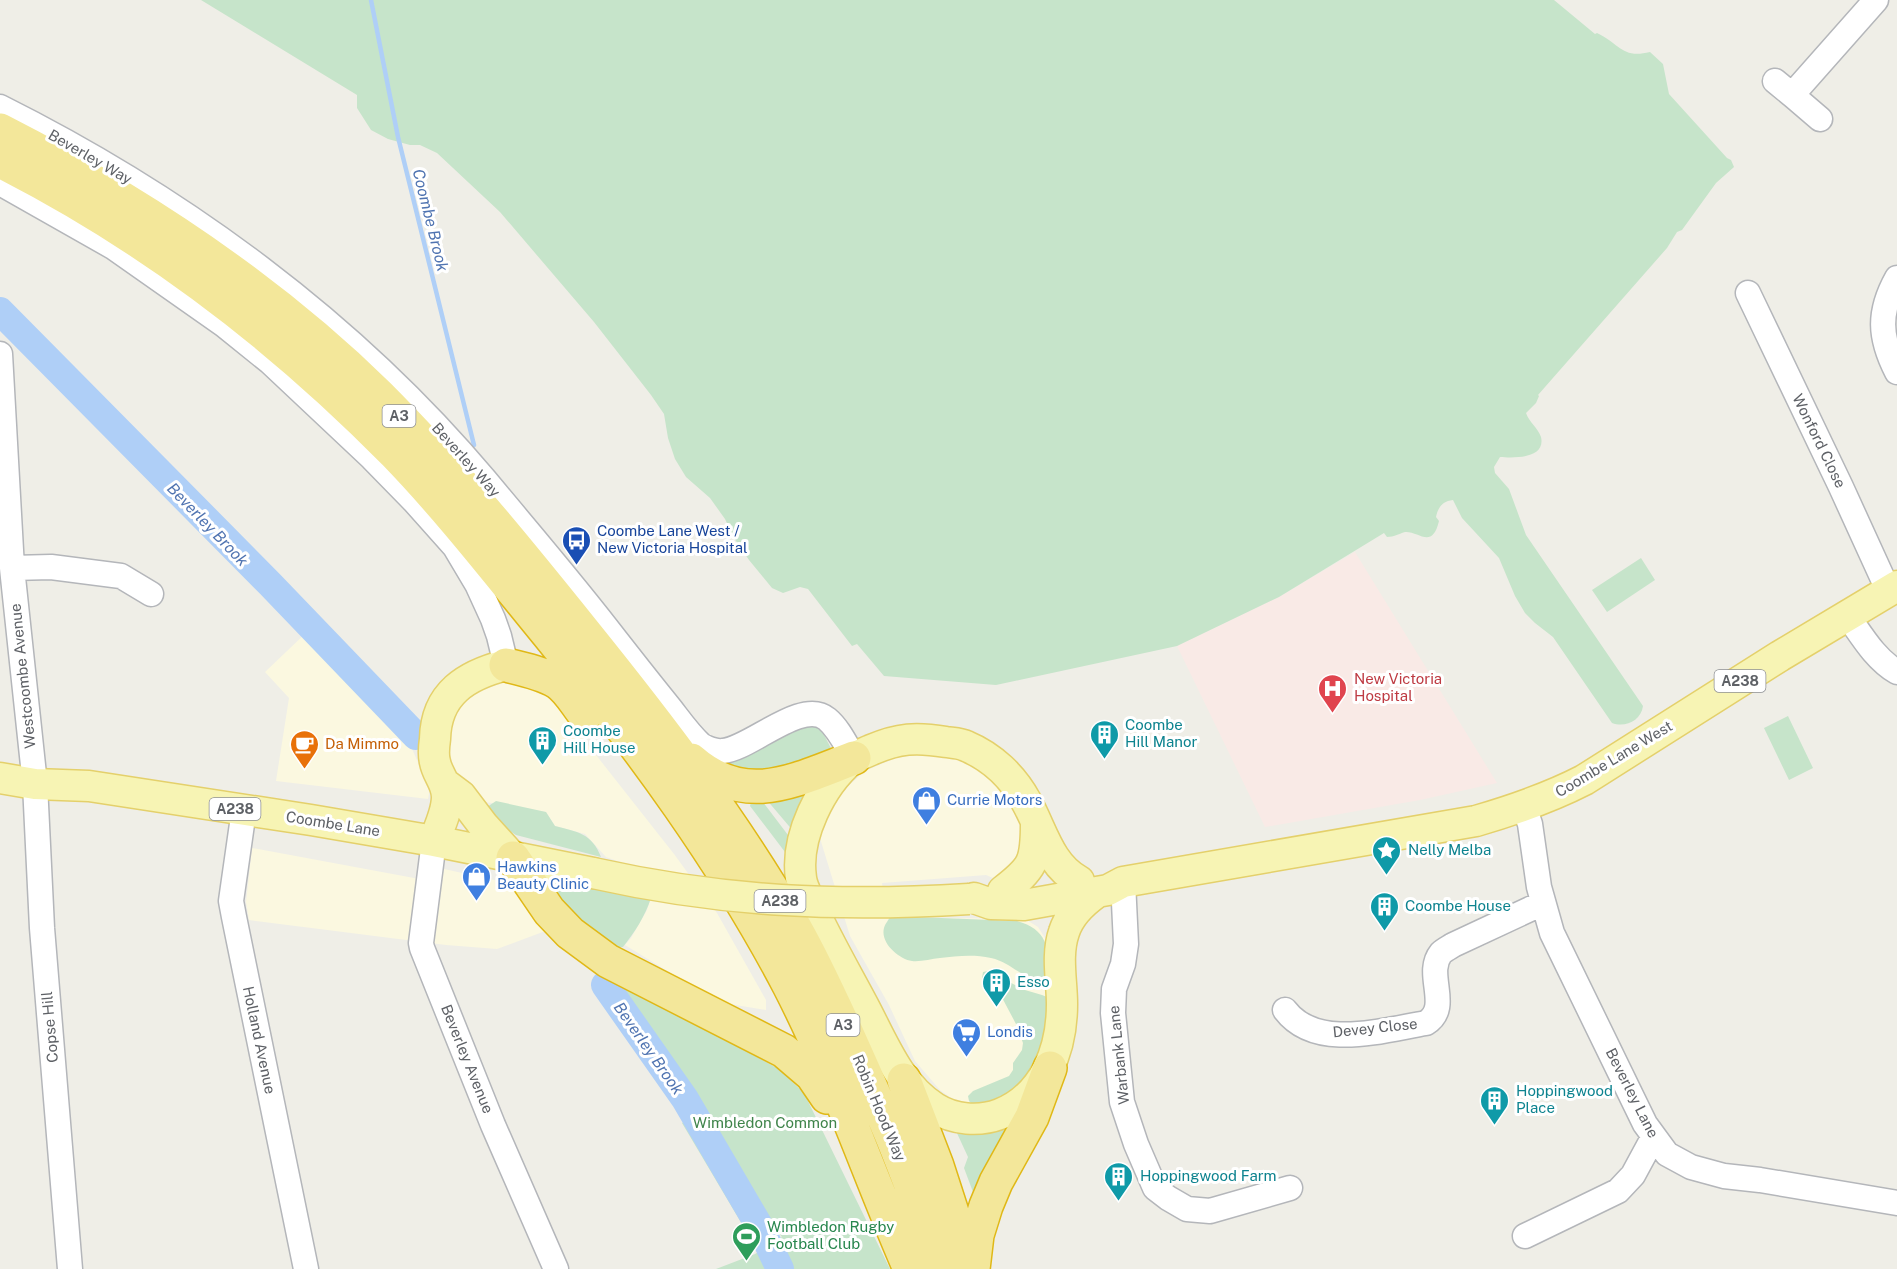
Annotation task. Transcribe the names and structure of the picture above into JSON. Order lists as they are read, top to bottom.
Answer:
{
  "streets": {
    "highway": ["Beverley Way", "A3", "Robin Hood Way"],
    "main road": ["A238", "Coombe Lane West", "Coombe Lane"],
    "street": [
      "Wonford Close",
      "Westcoombe Avenue",
      "Copse Hill",
      "Devey Close",
      "Holland Avenue",
      "Warbank Lane",
      "Beverley Avenue",
      "Beverley Lane"
    ]
  },
  "crossings": [
    ["Beverley Way", "Robin Hood Way"],
    ["Wonford Close", "Coombe Lane West"],
    ["Westcoombe Avenue", "Coombe Lane"],
    ["Westcoombe Avenue", "Copse Hill"],
    ["Coombe Lane West", "Coombe Lane"],
    ["Coombe Lane West", "Warbank Lane"],
    ["Coombe Lane West", "Beverley Lane"],
    ["Coombe Lane", "Copse Hill"],
    ["Coombe Lane", "Holland Avenue"],
    ["Coombe Lane", "Beverley Avenue"],
    ["Devey Close", "Beverley Lane"]
  ],
  "water": ["Coombe Brook", "Beverley Brook"],
  "parks": ["Wimbledon Common"],
  "places": {
    "bus stop": ["Coombe Lane West / New Victoria Hospital"],
    "hospital": ["New Victoria Hospital"],
    "building": [
      "Coombe Hill Manor",
      "Coombe Hill House",
      "Coombe House",
      "Esso",
      "Hoppingwood Place",
      "Hoppingwood Farm"
    ],
    "cafe": ["Da Mimmo"],
    "shop": ["Currie Motors", "Hawkins Beauty Clinic"],
    "place": ["Nelly Melba"],
    "supermarket": ["Londis"],
    "sports": ["Wimbledon Rugby Football Club"]
  }
}
